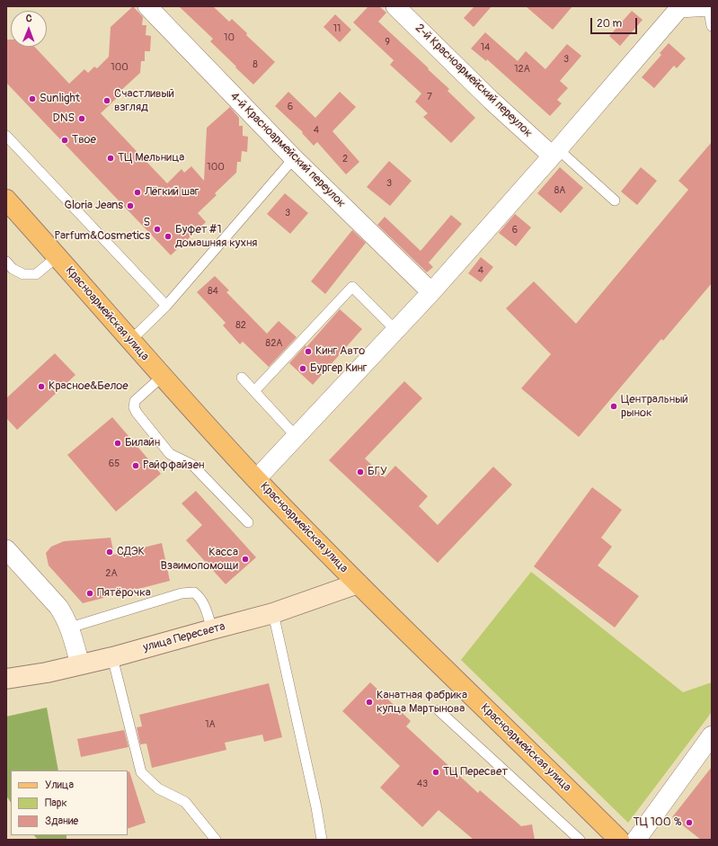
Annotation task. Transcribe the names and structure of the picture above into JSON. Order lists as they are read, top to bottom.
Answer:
{
  "streets": {
    "main road": ["Красноармейская улица", "улица Пересвета"],
    "street": ["2-й Красноармейский переулок", "4-й Красноармейский переулок"]
  },
  "crossings": [
    ["Красноармейская улица", "улица Пересвета"]
  ],
  "places": [
    "Sunlight",
    "Счастливый взгляд",
    "DNS",
    "Твое",
    "ТЦ Мельница",
    "Лёгкий шаг",
    "Gloria Jeans",
    "S Parfum&Cosmetics",
    "Буфет #1 домашняя кухня",
    "Кинг Авто",
    "Бургер Кинг",
    "Красное&Белое",
    "Центральный рынок",
    "Билайн",
    "Райффайзен",
    "БГУ",
    "СДЭК",
    "Касса Взаимопомощи",
    "Пятёрочка",
    "Канатная фабрика купца Мартынова",
    "ТЦ Пересвет",
    "ТЦ 100 %"
  ],
  "house_numbers": [
    "11",
    "10",
    "9",
    "14",
    "3",
    "8",
    "100",
    "12А",
    "7",
    "6",
    "4",
    "2",
    "100",
    "3",
    "8А",
    "3",
    "6",
    "4",
    "84",
    "82",
    "82А",
    "65",
    "2А",
    "1А",
    "43"
  ],
  "legend": ["Улица", "Парк", "Здание"],
  "scale_bar": "20 m",
  "north": "top"
}
